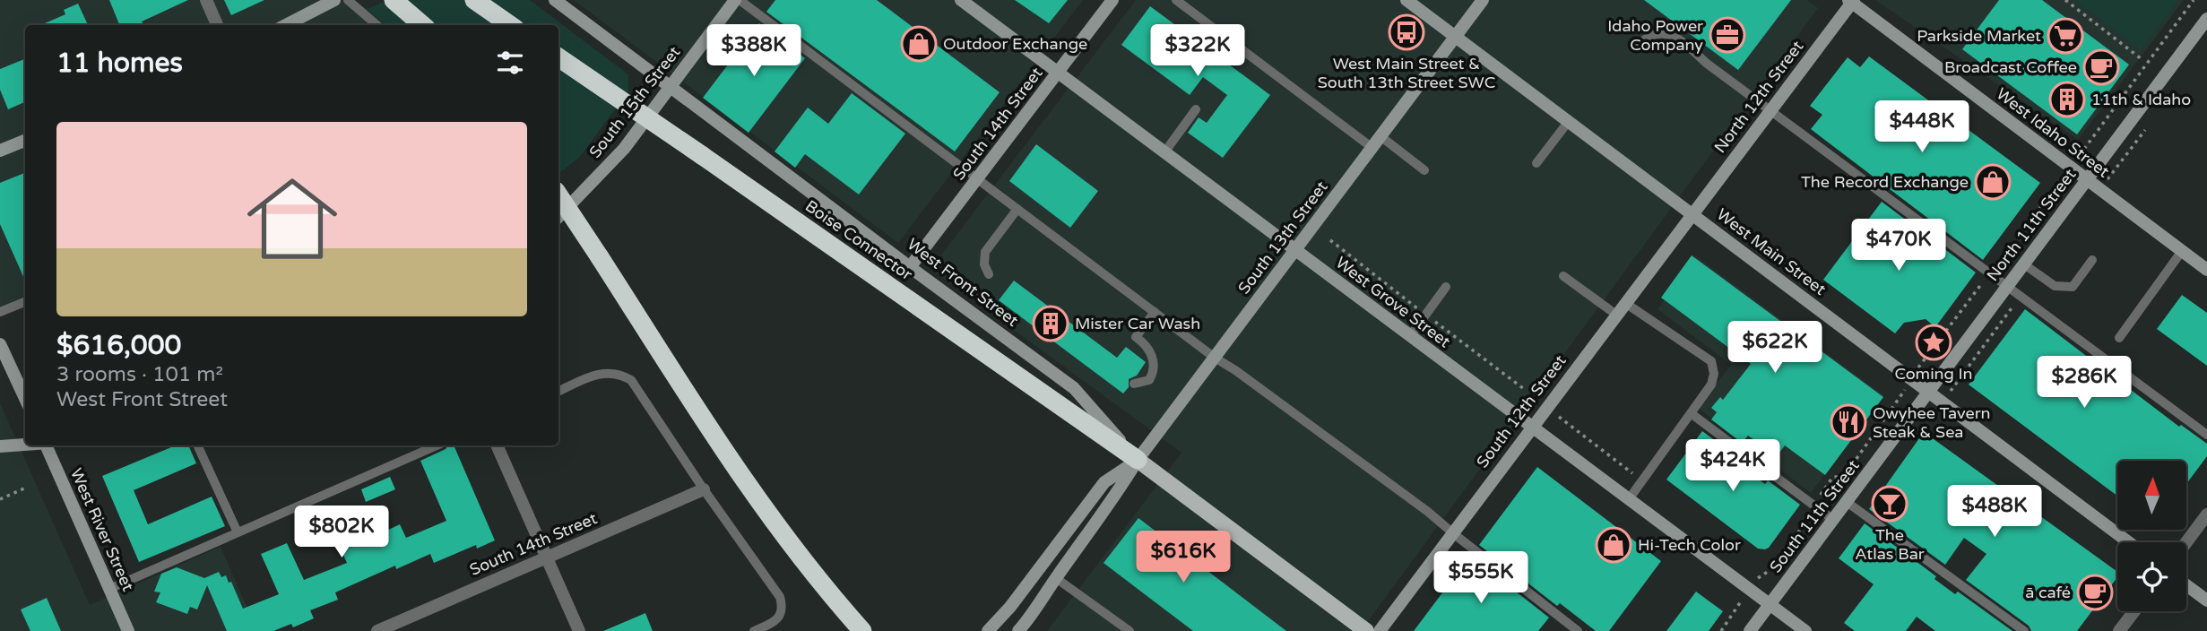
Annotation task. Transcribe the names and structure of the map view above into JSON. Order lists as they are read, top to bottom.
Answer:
{
  "streets": {
    "highway": ["Boise Connector"],
    "main road": ["West Front Street"],
    "street": [
      "North 12th Street",
      "South 15th Street",
      "South 14th Street",
      "West Idaho Street",
      "North 11th Street",
      "South 13th Street",
      "West Main Street",
      "West Grove Street",
      "South 12th Street",
      "South 11th Street",
      "West River Street"
    ]
  },
  "crossings": [
    ["North 12th Street", "West Idaho Street"],
    ["North 12th Street", "West Main Street"],
    ["North 12th Street", "South 12th Street"],
    ["South 15th Street", "West Front Street"],
    ["South 14th Street", "West Front Street"],
    ["South 14th Street", "West Grove Street"],
    ["West Idaho Street", "North 11th Street"],
    ["North 11th Street", "West Main Street"],
    ["North 11th Street", "South 11th Street"],
    ["South 13th Street", "Boise Connector"],
    ["South 13th Street", "West Main Street"],
    ["South 13th Street", "West Front Street"],
    ["South 13th Street", "West Grove Street"],
    ["Boise Connector", "West Front Street"],
    ["West Main Street", "South 12th Street"],
    ["West Main Street", "South 11th Street"],
    ["West Grove Street", "South 12th Street"],
    ["West Grove Street", "South 11th Street"]
  ],
  "places": {
    "bus stop": ["West Main Street & South 13th Street SWC"],
    "office": ["Idaho Power Company"],
    "supermarket": ["Parkside Market"],
    "shop": ["Outdoor Exchange", "The Record Exchange", "Hi-Tech Color"],
    "cafe": ["Broadcast Coffee", "ā café"],
    "building": ["11th & Idaho", "Mister Car Wash"],
    "place": ["Coming In"],
    "restaurant": ["Owyhee Tavern Steak & Sea"],
    "bar": ["The Atlas Bar"]
  },
  "north": "top",
  "page": {
    "price": [
      "$388K",
      "$322K",
      "$448K",
      "$470K",
      "$622K",
      "$286K",
      "$424K",
      "$488K",
      "$802K",
      "$616K",
      "$555K"
    ],
    "heading": "11 homes",
    "list": [
      {
        "name": "$616,000",
        "note": "3 rooms · 101 m² · West Front Street"
      }
    ]
  }
}
